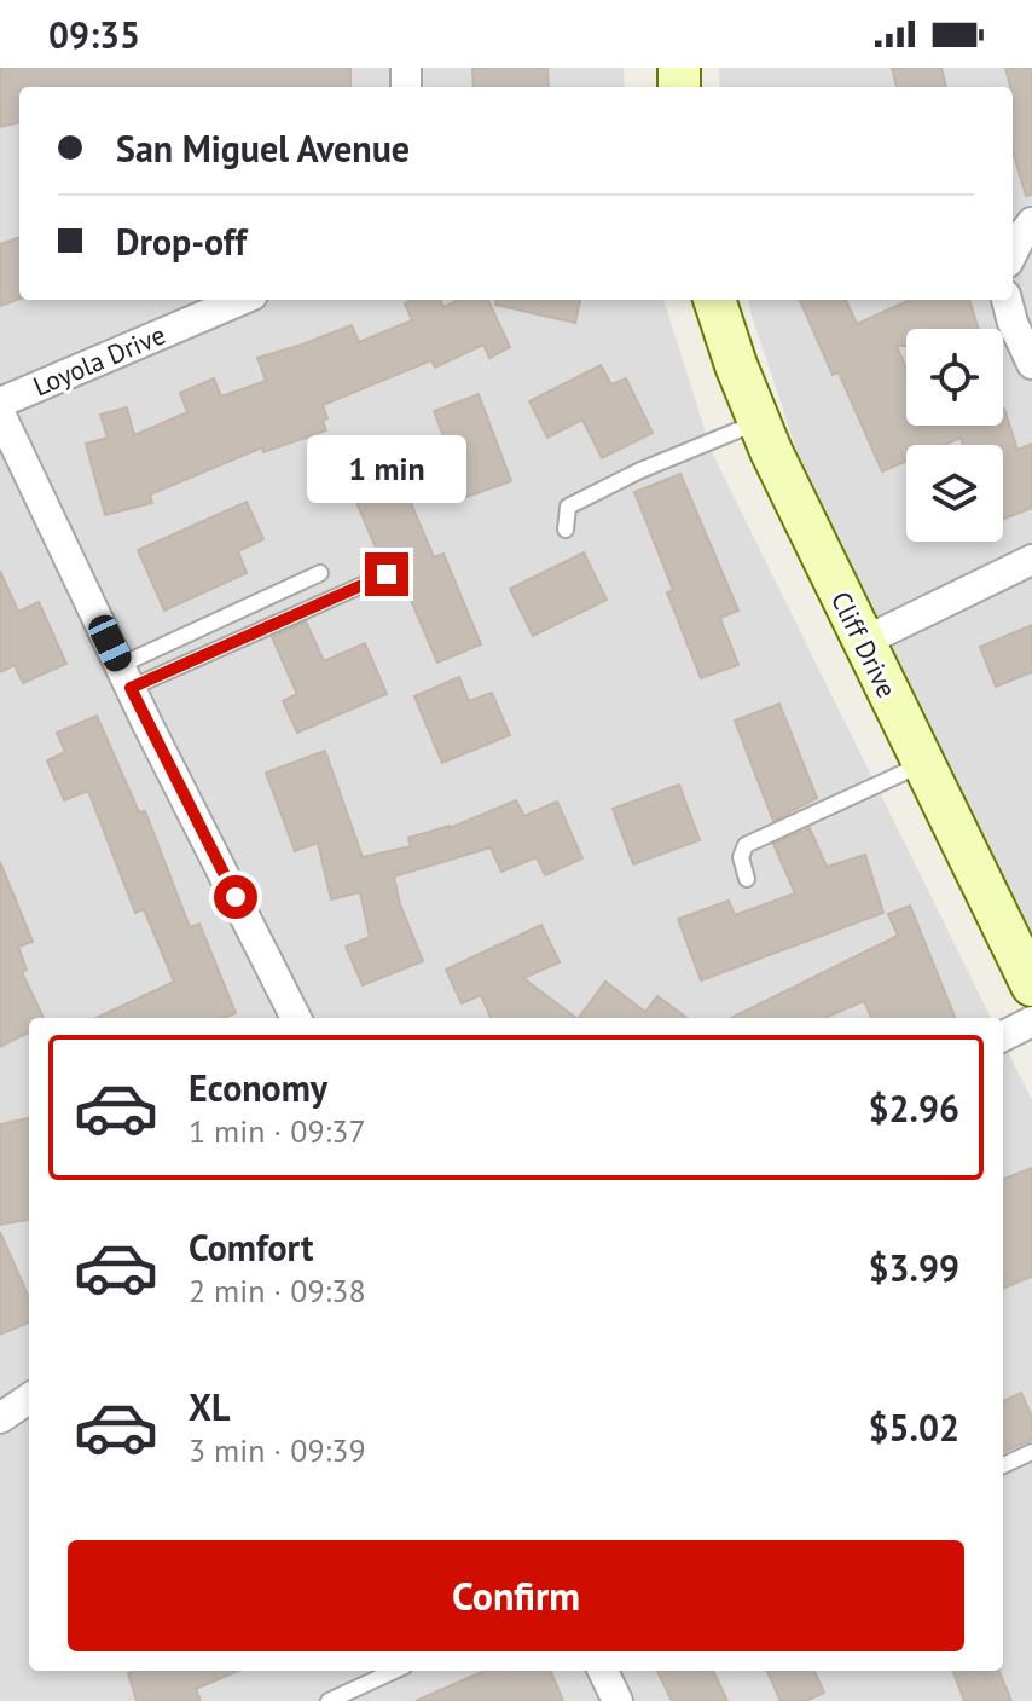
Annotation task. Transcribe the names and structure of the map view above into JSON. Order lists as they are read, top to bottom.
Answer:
{
  "streets": {
    "main road": ["Cliff Drive"],
    "street": ["Loyola Drive"]
  },
  "page": {
    "status": "09:35",
    "banner": ["San Miguel Avenue", "Drop-off"],
    "bubble": "1 min",
    "list": [
      {
        "name": "Economy",
        "note": "1 min · 09:37",
        "value": "$2.96"
      },
      {
        "name": "Comfort",
        "note": "2 min · 09:38",
        "value": "$3.99"
      },
      {
        "name": "XL",
        "note": "3 min · 09:39",
        "value": "$5.02"
      }
    ],
    "buttons": "Confirm"
  }
}
